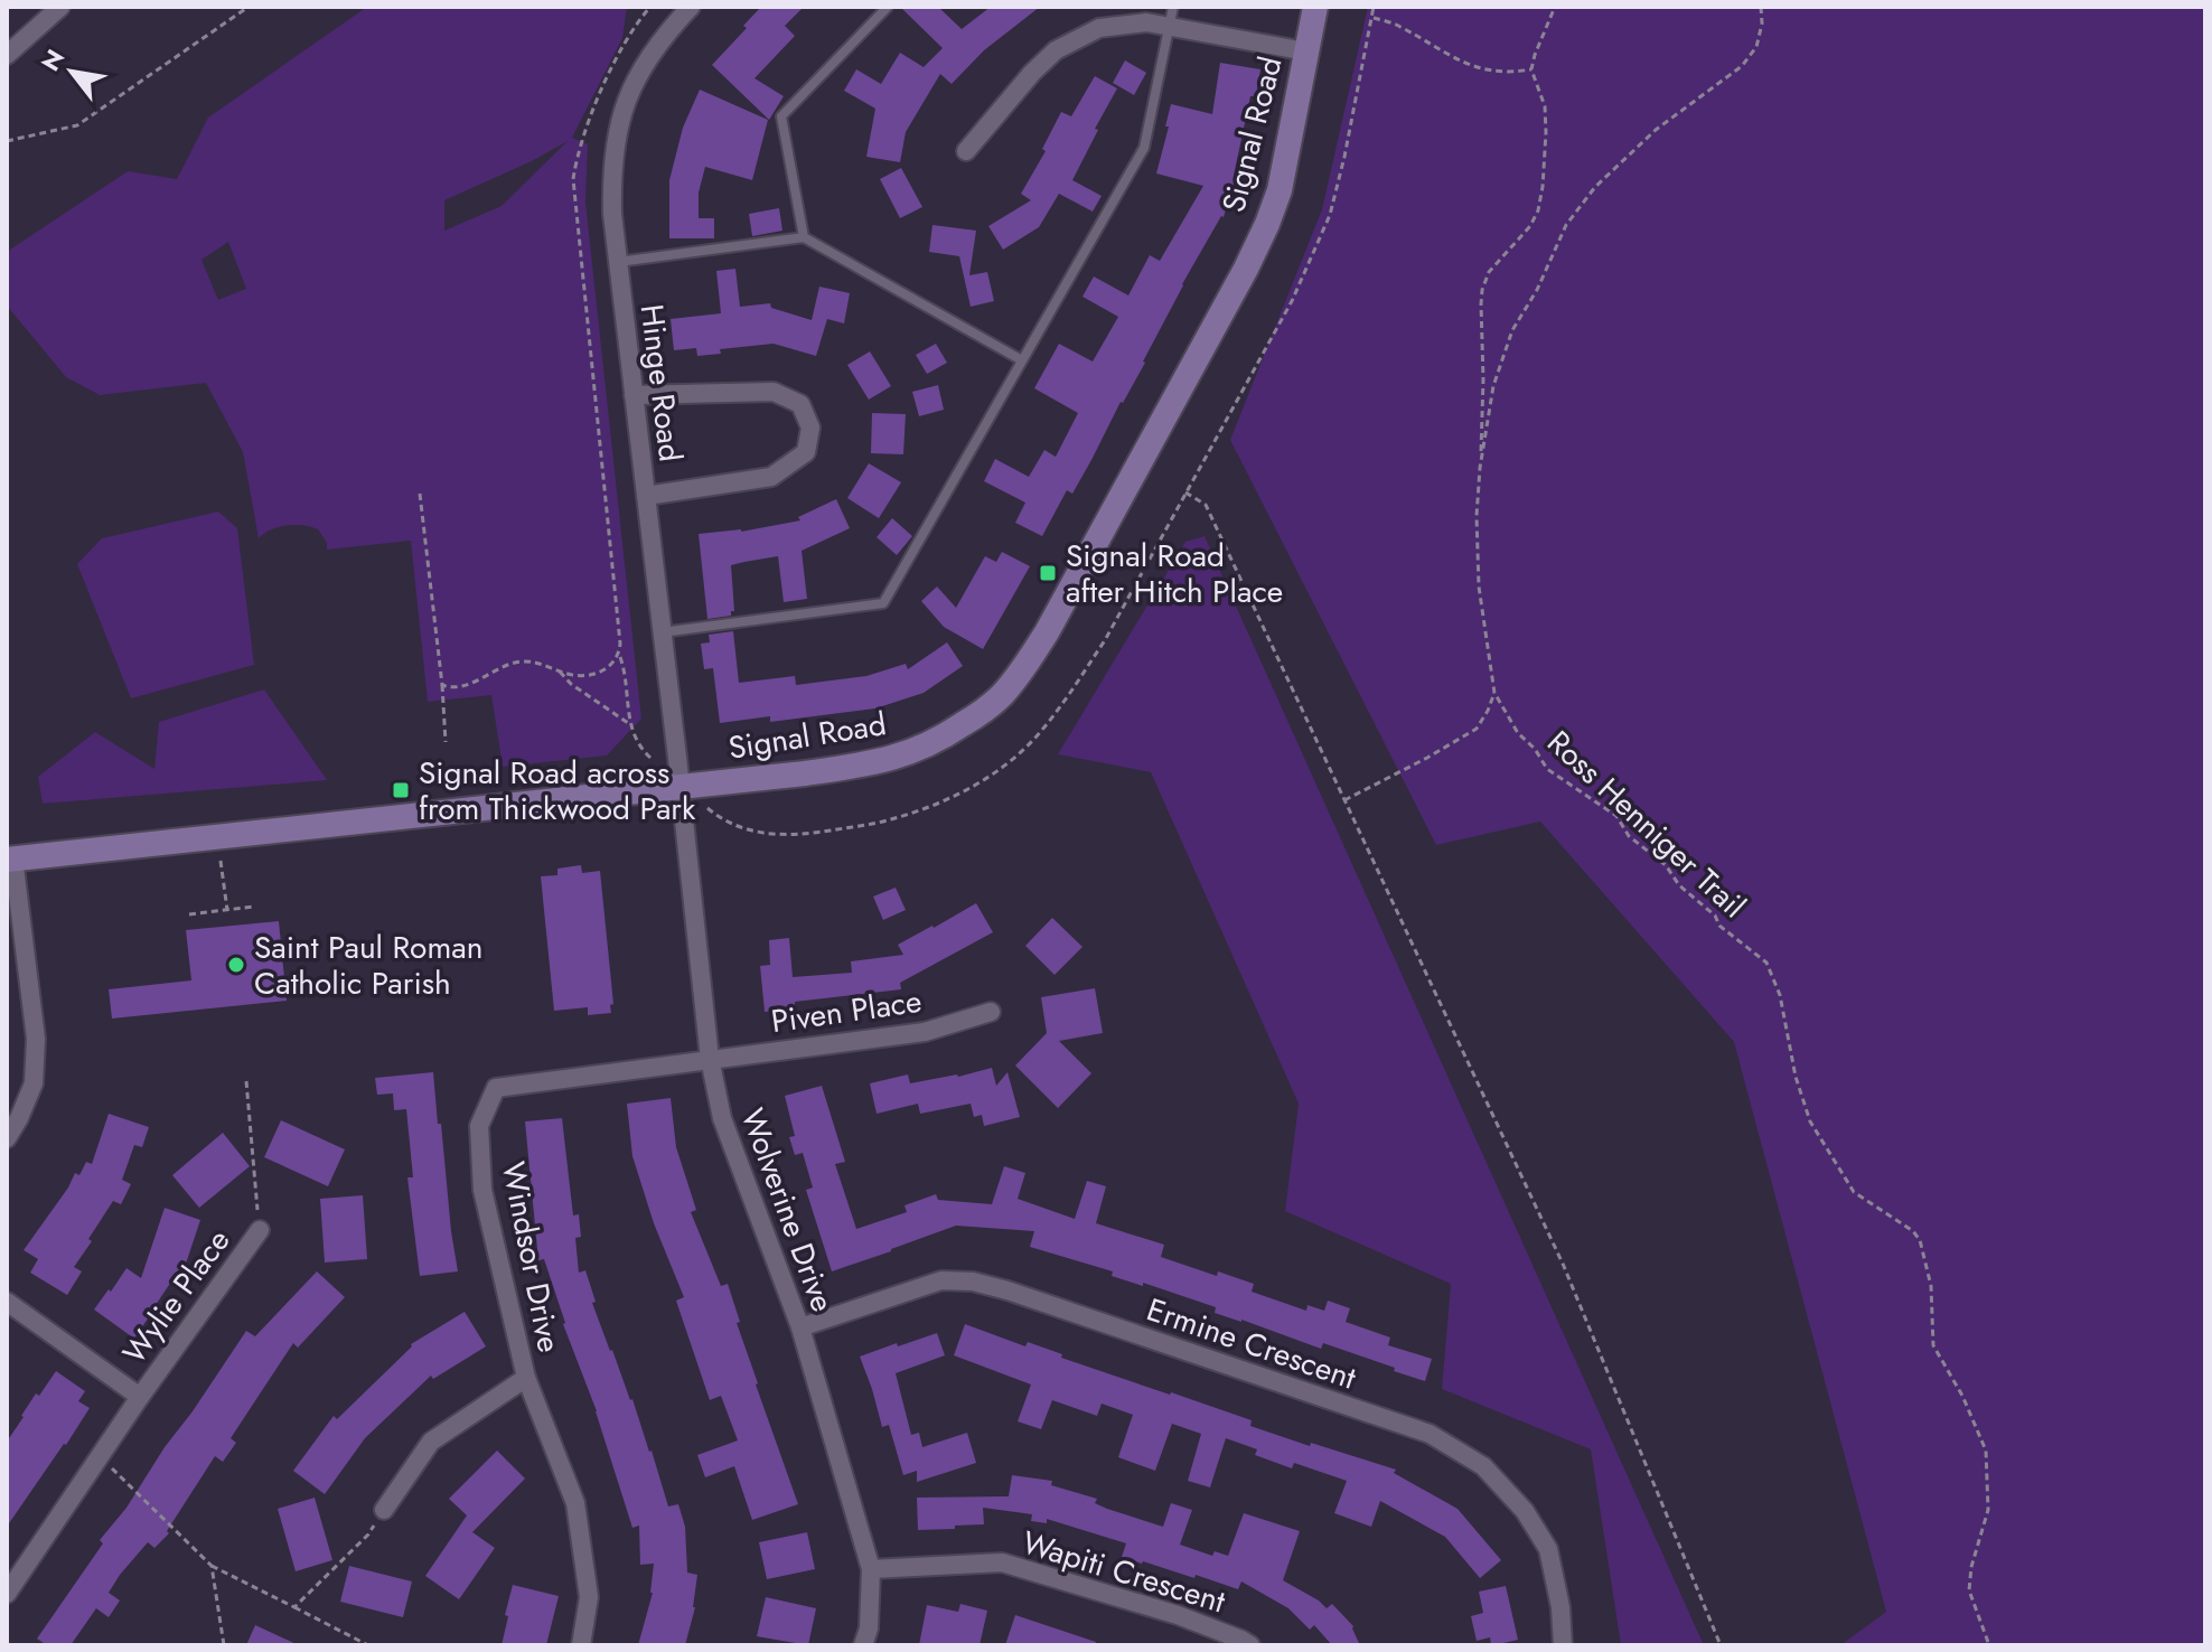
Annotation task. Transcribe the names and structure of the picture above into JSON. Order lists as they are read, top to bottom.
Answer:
{
  "streets": {
    "street": [
      "Signal Road",
      "Hinge Road",
      "Piven Place",
      "Wolverine Drive",
      "Windsor Drive",
      "Wylie Place",
      "Ermine Crescent",
      "Wapiti Crescent"
    ],
    "path": ["Ross Henniger Trail"]
  },
  "crossings": [
    ["Signal Road", "Hinge Road"],
    ["Signal Road", "Wolverine Drive"],
    ["Hinge Road", "Wolverine Drive"],
    ["Piven Place", "Wolverine Drive"],
    ["Piven Place", "Windsor Drive"],
    ["Wolverine Drive", "Windsor Drive"],
    ["Wolverine Drive", "Ermine Crescent"],
    ["Wolverine Drive", "Wapiti Crescent"]
  ],
  "places": {
    "transit": ["Signal Road after Hitch Place", "Signal Road across from Thickwood Park"],
    "other": ["Saint Paul Roman Catholic Parish"]
  },
  "north": "top left"
}
